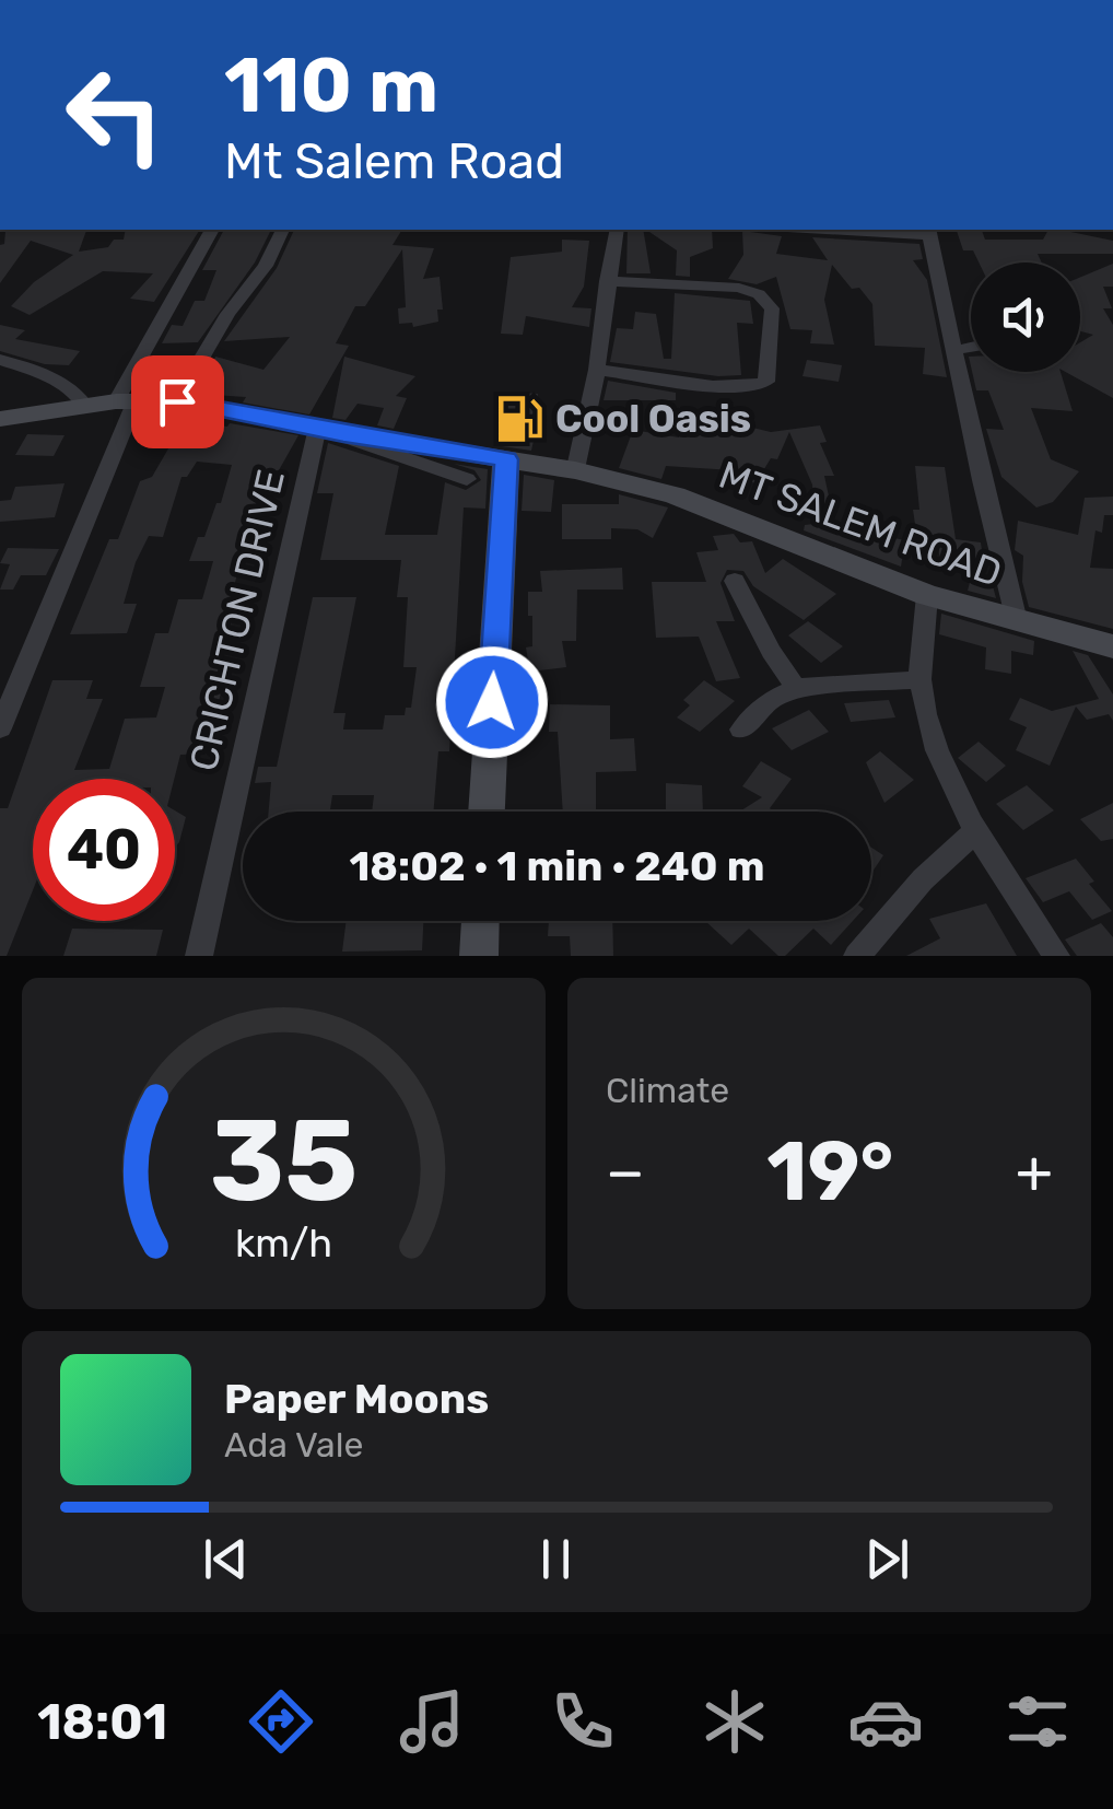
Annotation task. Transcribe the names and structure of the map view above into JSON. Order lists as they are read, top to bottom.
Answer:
{
  "streets": {
    "street": ["MT SALEM ROAD", "CRICHTON DRIVE"]
  },
  "crossings": [
    ["MT SALEM ROAD", "CRICHTON DRIVE"]
  ],
  "places": {
    "fuel station": ["Cool Oasis"]
  },
  "page": {
    "turn": ["110 m", "Mt Salem Road"],
    "limit": "40",
    "trip": "18:02 · 1 min · 240 m",
    "tile": "Climate",
    "heat": ["−", "19°", "+"],
    "song": ["Paper Moons", "Ada Vale"],
    "tabs": "18:01",
    "gauge": ["35", "km/h"]
  }
}
